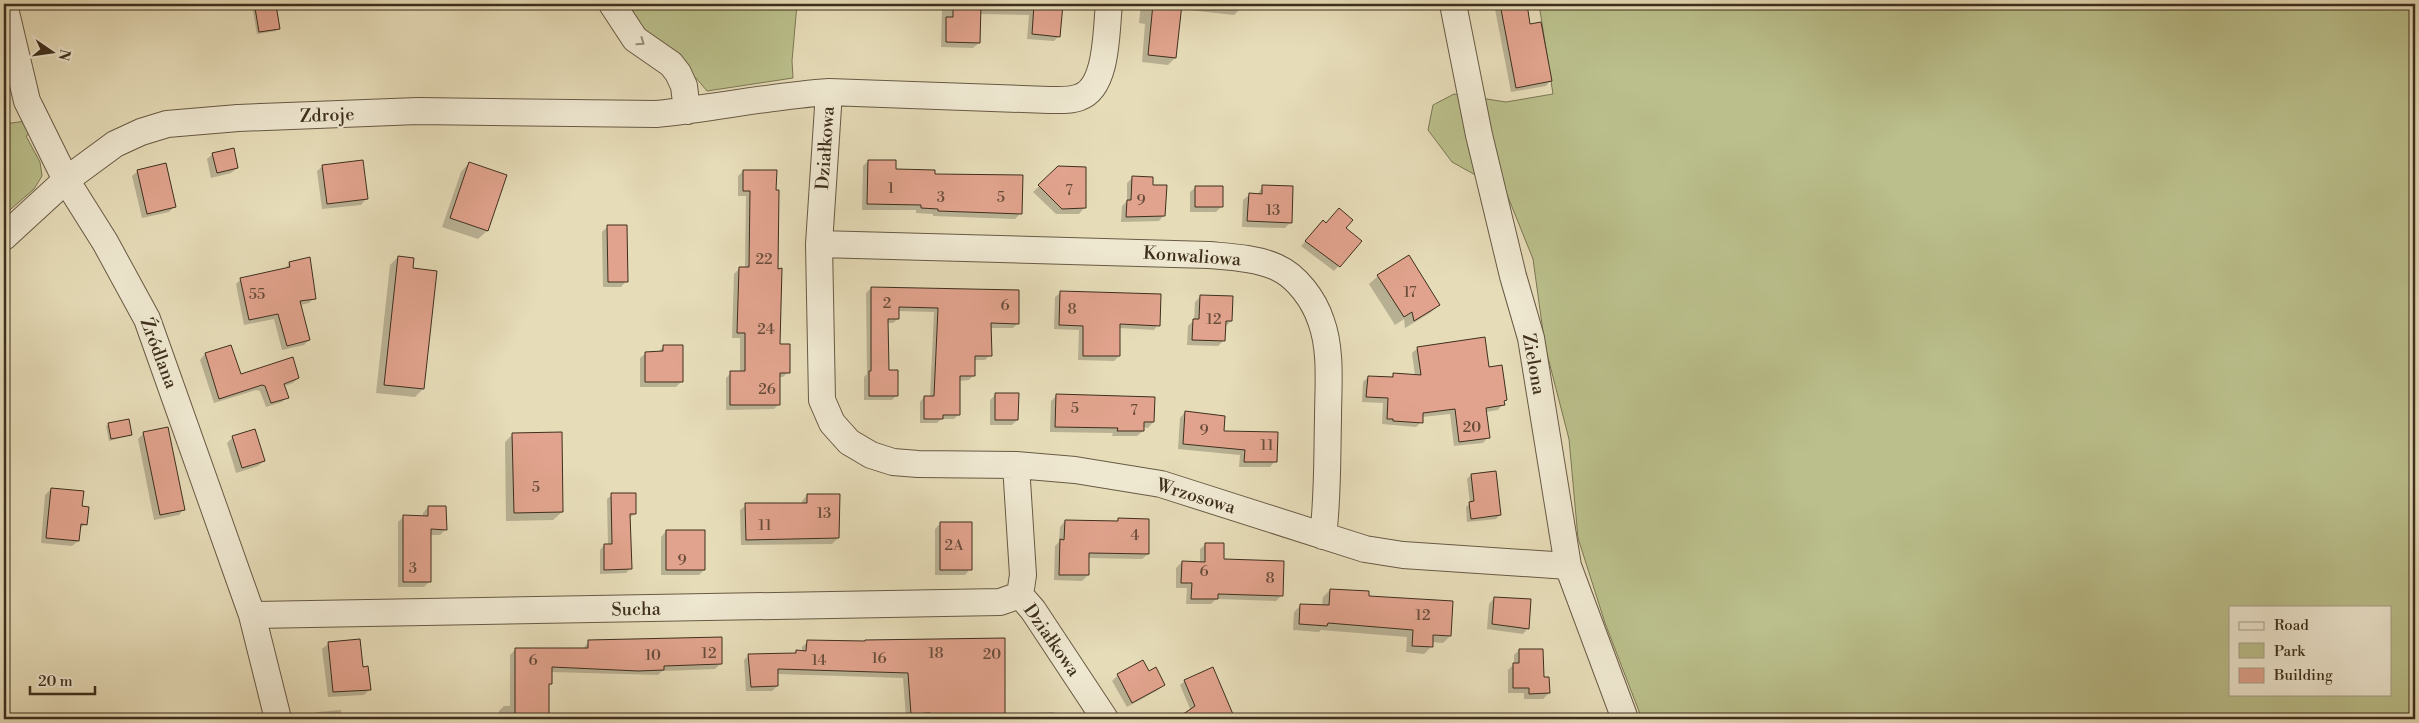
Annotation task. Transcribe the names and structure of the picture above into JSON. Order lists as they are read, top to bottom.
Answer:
{
  "streets": {
    "street": [
      "Zdroje",
      "Działkowa",
      "Konwaliowa",
      "Źródlana",
      "Zielona",
      "Wrzosowa",
      "Sucha"
    ]
  },
  "crossings": [
    ["Zdroje", "Działkowa"],
    ["Zdroje", "Źródlana"],
    ["Działkowa", "Konwaliowa"],
    ["Działkowa", "Wrzosowa"],
    ["Działkowa", "Sucha"],
    ["Konwaliowa", "Wrzosowa"],
    ["Źródlana", "Sucha"],
    ["Zielona", "Wrzosowa"]
  ],
  "house_numbers": [
    "1",
    "7",
    "3",
    "5",
    "9",
    "13",
    "22",
    "17",
    "55",
    "2",
    "6",
    "8",
    "12",
    "24",
    "26",
    "5",
    "7",
    "20",
    "9",
    "11",
    "5",
    "13",
    "11",
    "4",
    "2A",
    "9",
    "3",
    "6",
    "8",
    "12",
    "12",
    "18",
    "20",
    "10",
    "16",
    "6",
    "14"
  ],
  "legend": ["Road", "Park", "Building"],
  "scale_bar": "20 m",
  "north": "right"
}
